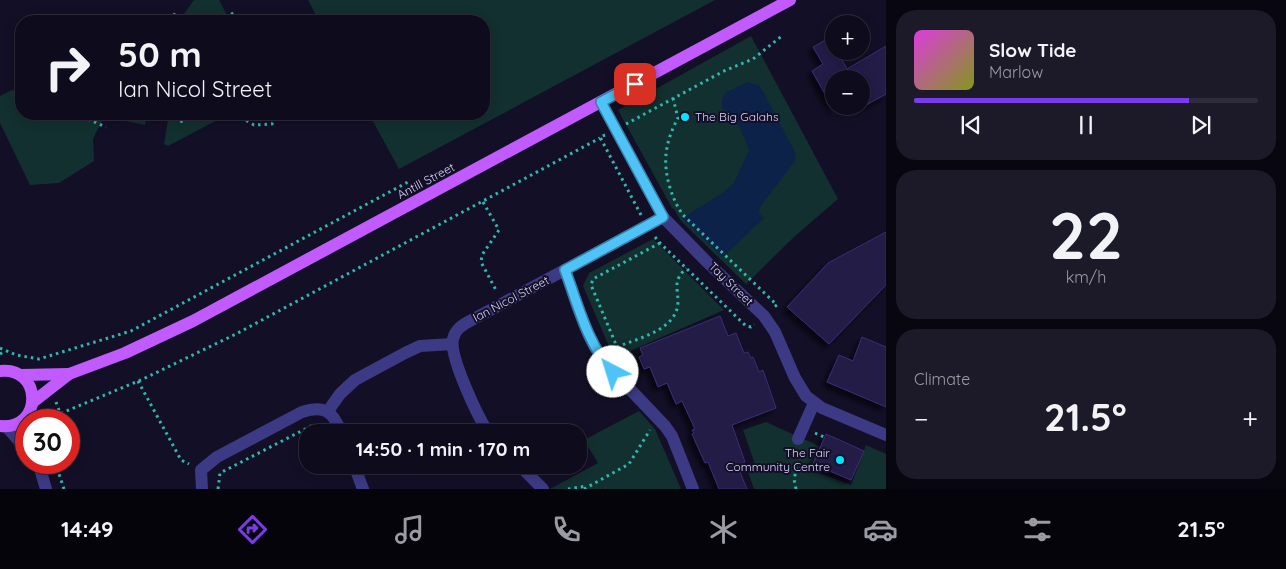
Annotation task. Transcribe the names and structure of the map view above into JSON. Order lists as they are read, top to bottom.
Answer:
{
  "streets": {
    "main road": ["Antill Street"],
    "street": ["Tay Street", "Ian Nicol Street"]
  },
  "crossings": [
    ["Antill Street", "Tay Street"],
    ["Tay Street", "Ian Nicol Street"]
  ],
  "places": ["The Big Galahs", "The Fair Community Centre"],
  "page": {
    "map_buttons": ["+", "−"],
    "turn": ["50 m", "Ian Nicol Street"],
    "song": ["Slow Tide", "Marlow"],
    "tile": [
      ["22", "km/h"],
      "Climate"
    ],
    "heat": ["−", "21.5°", "+"],
    "limit": "30",
    "trip": "14:50 · 1 min · 170 m",
    "tabs": ["14:49", "21.5°"]
  }
}
